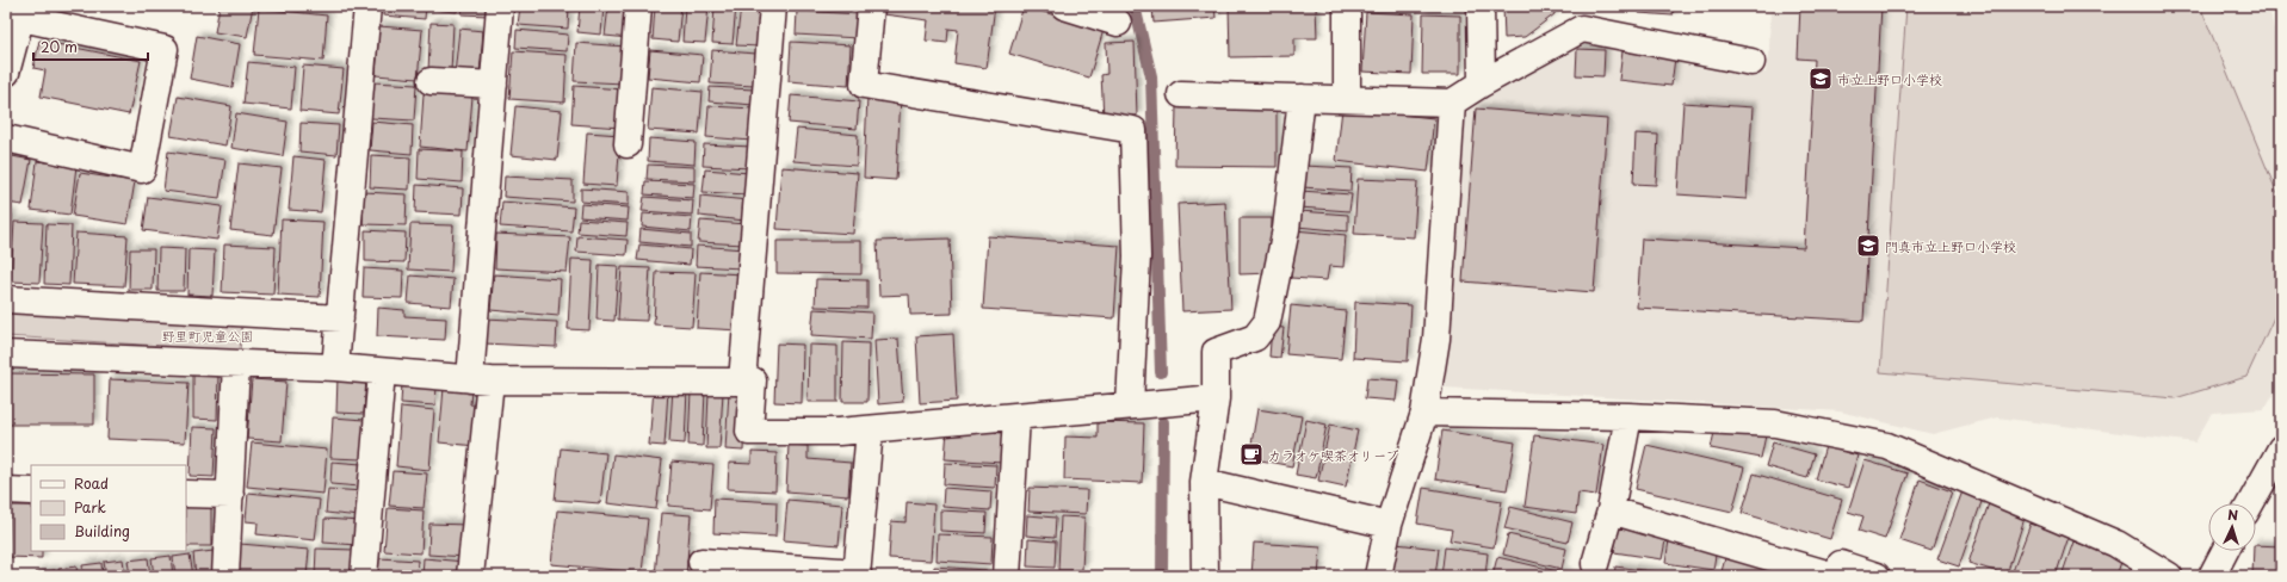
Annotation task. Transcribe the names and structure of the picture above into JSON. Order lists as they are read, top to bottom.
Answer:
{
  "parks": ["野里町児童公園"],
  "places": {
    "school or university": ["市立上野口小学校", "門真市立上野口小学校"],
    "cafe": ["カラオケ喫茶オリーブ"]
  },
  "legend": ["Road", "Park", "Building"],
  "scale_bar": "20 m",
  "north": "top"
}
